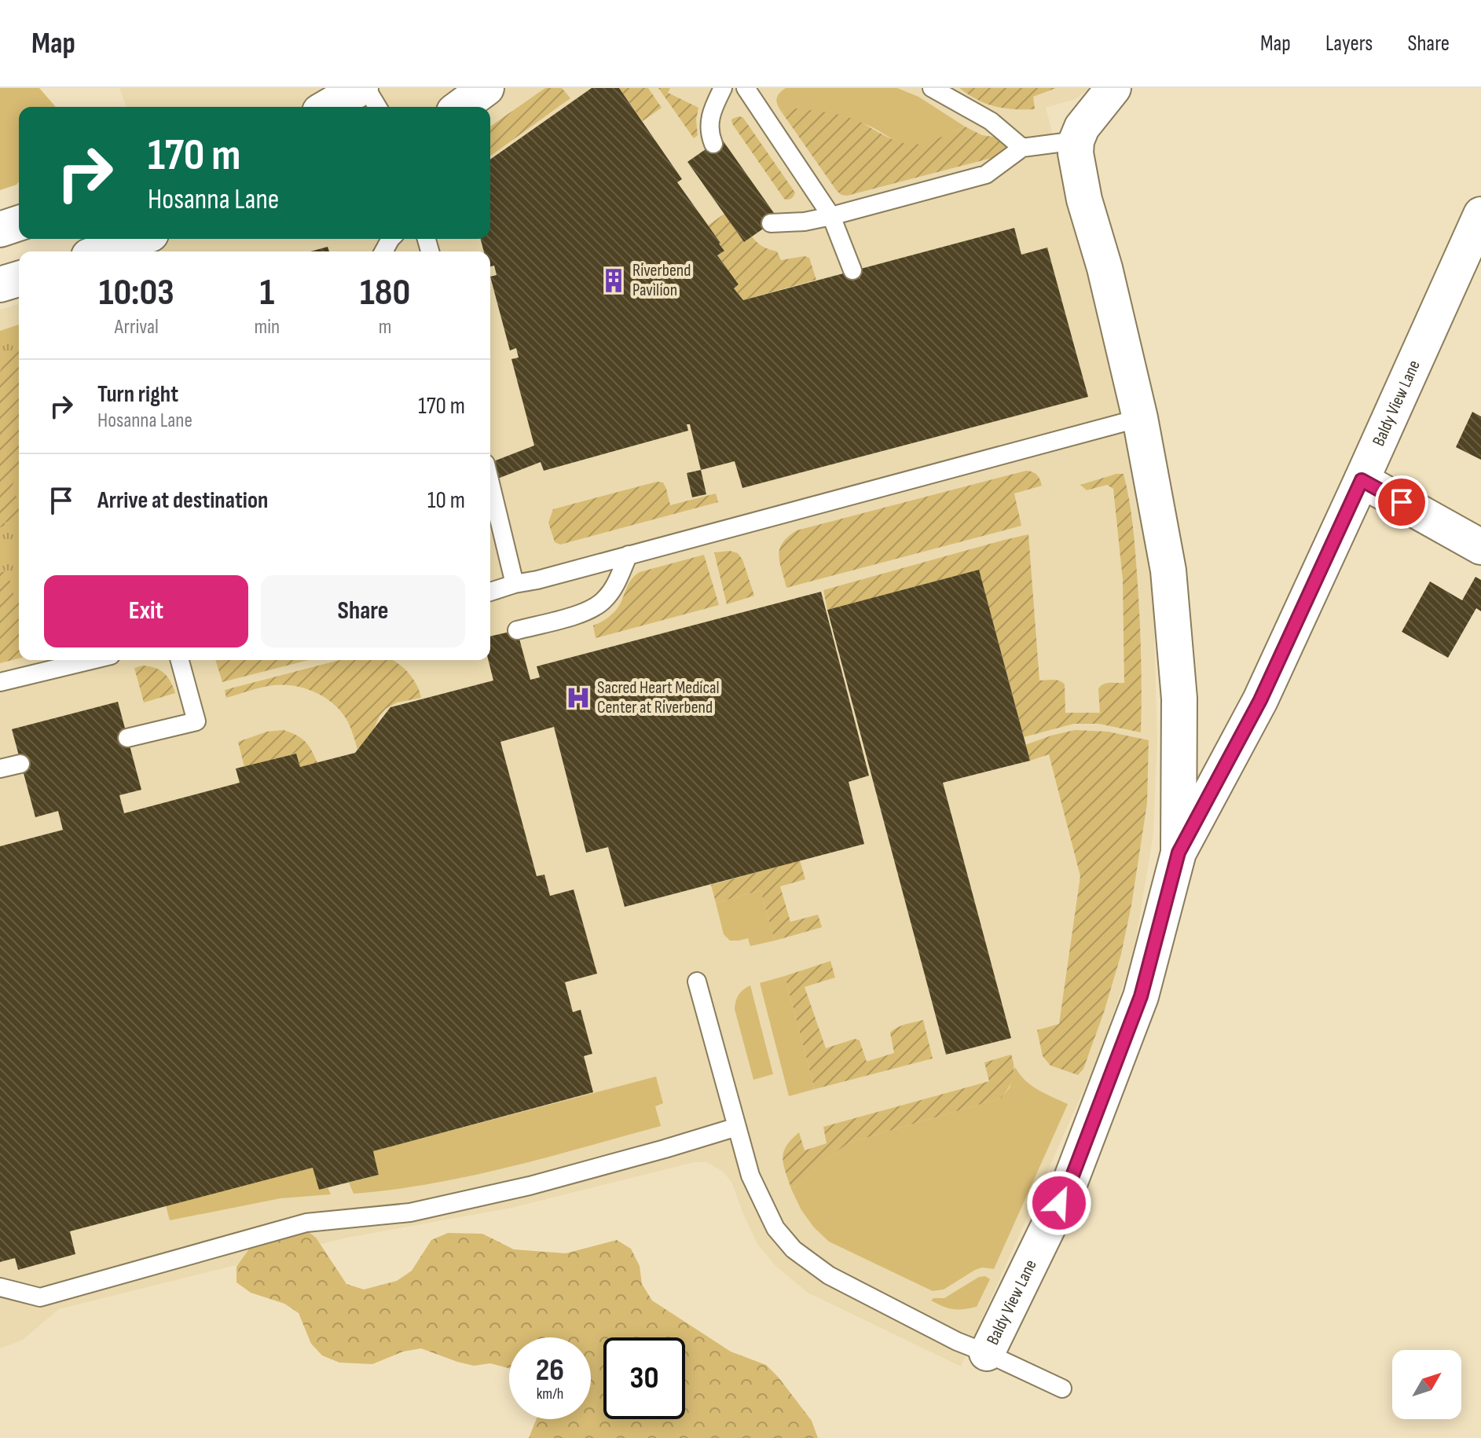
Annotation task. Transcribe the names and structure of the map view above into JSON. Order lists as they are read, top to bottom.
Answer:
{
  "streets": {
    "street": ["Baldy View Lane"]
  },
  "places": {
    "building": ["Riverbend Pavilion"],
    "hospital": ["Sacred Heart Medical Center at Riverbend"]
  },
  "north": "top right",
  "page": {
    "header": "Map",
    "nav": ["Map", "Layers", "Share"],
    "turn": ["170 m", "Hosanna Lane"],
    "eta": [
      "10:03",
      "Arrival",
      "1",
      "min",
      "180",
      "m"
    ],
    "list": [
      {
        "name": "Turn right",
        "note": "Hosanna Lane",
        "value": "170 m"
      },
      {
        "name": "Arrive at destination",
        "value": "10 m"
      }
    ],
    "buttons": ["Exit", "Share"],
    "speed": "26 km/h",
    "limit": "30"
  }
}
